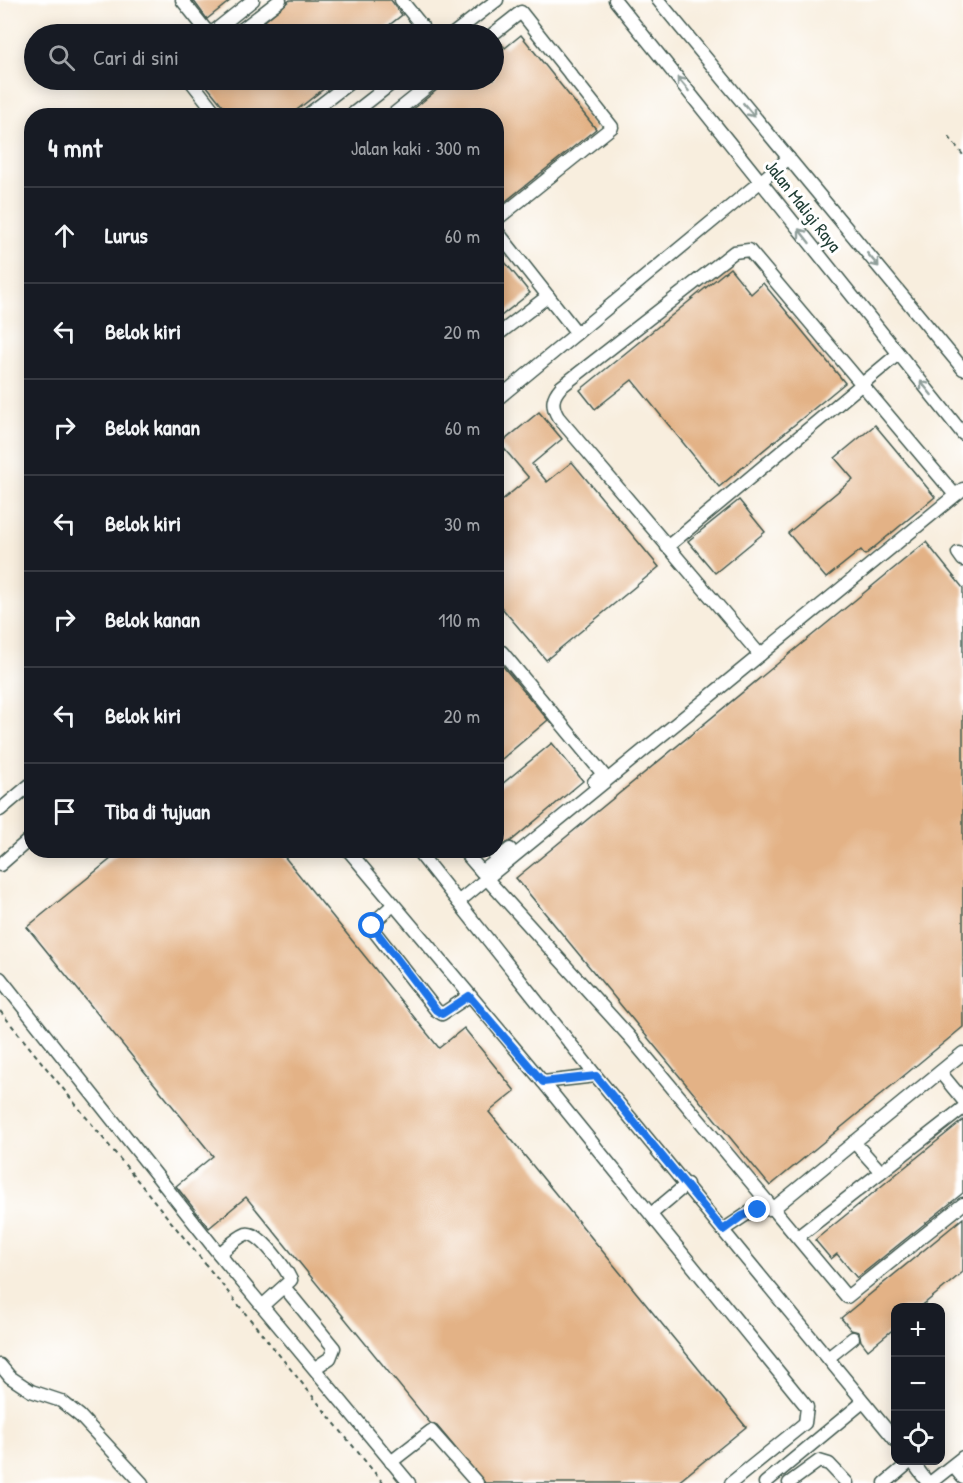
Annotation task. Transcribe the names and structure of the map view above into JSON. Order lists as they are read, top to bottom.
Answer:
{
  "streets": {
    "street": ["Jalan Maligi Raya"]
  },
  "page": {
    "search": "Cari di sini",
    "heading": ["4 mnt", "Jalan kaki · 300 m"],
    "list": [
      ["Lurus", "60 m"],
      ["Belok kiri", "20 m"],
      ["Belok kanan", "60 m"],
      ["Belok kiri", "30 m"],
      ["Belok kanan", "110 m"],
      ["Belok kiri", "20 m"],
      "Tiba di tujuan"
    ],
    "map_buttons": ["+", "−"]
  }
}
